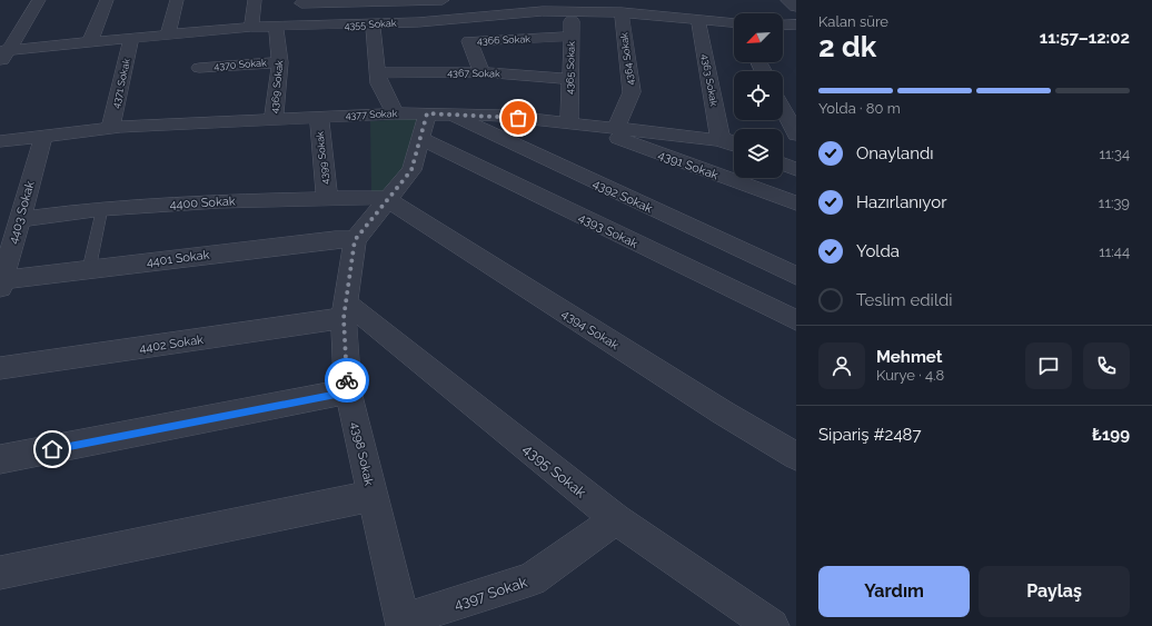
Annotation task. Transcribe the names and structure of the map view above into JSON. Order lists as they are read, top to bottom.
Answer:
{
  "streets": {
    "street": [
      "4355 Sokak",
      "4366 Sokak",
      "4364 Sokak",
      "4370 Sokak",
      "4365 Sokak",
      "4367 Sokak",
      "4363 Sokak",
      "4371 Sokak",
      "4369 Sokak",
      "4377 Sokak",
      "4399 Sokak",
      "4391 Sokak",
      "4392 Sokak",
      "4400 Sokak",
      "4403 Sokak",
      "4393 Sokak",
      "4401 Sokak",
      "4394 Sokak",
      "4402 Sokak",
      "4398 Sokak",
      "4395 Sokak",
      "4397 Sokak"
    ]
  },
  "crossings": [
    ["4355 Sokak", "4364 Sokak"],
    ["4355 Sokak", "4365 Sokak"],
    ["4355 Sokak", "4363 Sokak"],
    ["4355 Sokak", "4371 Sokak"],
    ["4355 Sokak", "4369 Sokak"],
    ["4366 Sokak", "4365 Sokak"],
    ["4366 Sokak", "4367 Sokak"],
    ["4364 Sokak", "4377 Sokak"],
    ["4370 Sokak", "4369 Sokak"],
    ["4365 Sokak", "4367 Sokak"],
    ["4365 Sokak", "4377 Sokak"],
    ["4365 Sokak", "4391 Sokak"],
    ["4363 Sokak", "4377 Sokak"],
    ["4371 Sokak", "4377 Sokak"],
    ["4369 Sokak", "4377 Sokak"],
    ["4377 Sokak", "4399 Sokak"],
    ["4377 Sokak", "4391 Sokak"],
    ["4377 Sokak", "4392 Sokak"],
    ["4377 Sokak", "4403 Sokak"],
    ["4377 Sokak", "4393 Sokak"],
    ["4377 Sokak", "4398 Sokak"],
    ["4399 Sokak", "4400 Sokak"],
    ["4392 Sokak", "4393 Sokak"],
    ["4392 Sokak", "4398 Sokak"],
    ["4400 Sokak", "4403 Sokak"],
    ["4400 Sokak", "4394 Sokak"],
    ["4400 Sokak", "4398 Sokak"],
    ["4403 Sokak", "4401 Sokak"],
    ["4393 Sokak", "4398 Sokak"],
    ["4401 Sokak", "4398 Sokak"],
    ["4394 Sokak", "4398 Sokak"],
    ["4402 Sokak", "4398 Sokak"],
    ["4402 Sokak", "4395 Sokak"],
    ["4398 Sokak", "4395 Sokak"],
    ["4398 Sokak", "4397 Sokak"],
    ["4395 Sokak", "4397 Sokak"]
  ],
  "north": "bottom left",
  "page": {
    "heading": ["2 dk", "Kalan süre", "11:57–12:02"],
    "panel": [
      "Mehmet",
      "Kurye · 4.8",
      "Sipariş #2487",
      "₺199"
    ],
    "bar": "Yolda · 80 m",
    "list": [
      ["Onaylandı", "11:34"],
      ["Hazırlanıyor", "11:39"],
      ["Yolda", "11:44"],
      "Teslim edildi"
    ],
    "buttons": ["Yardım", "Paylaş"]
  }
}
